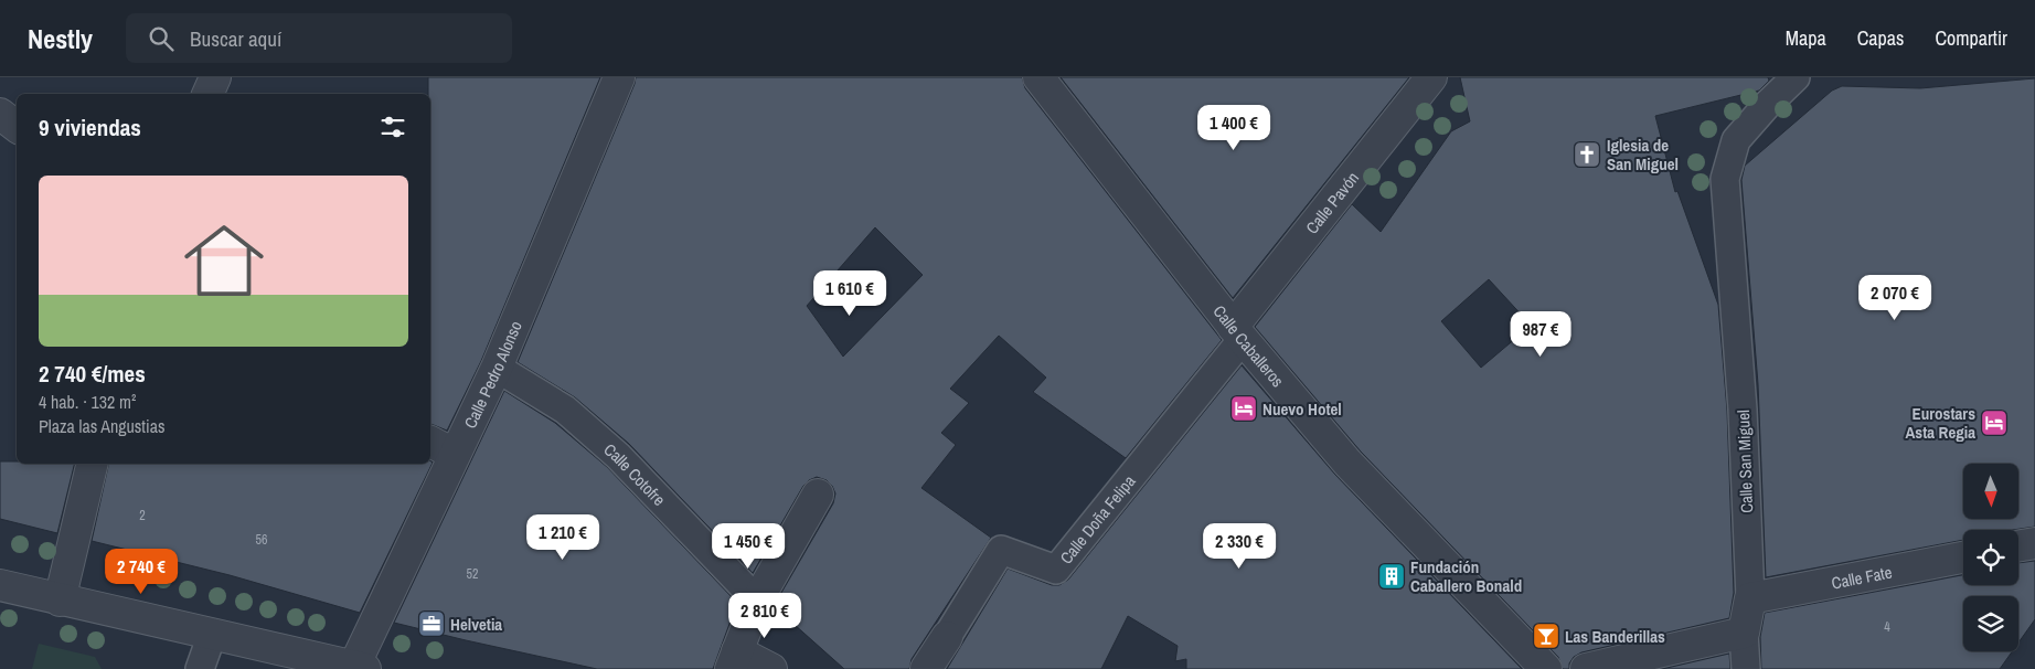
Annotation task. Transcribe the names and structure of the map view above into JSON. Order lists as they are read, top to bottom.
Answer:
{
  "streets": {
    "street": [
      "Calle Pavón",
      "Calle Caballeros",
      "Calle Pedro Alonso",
      "Calle San Miguel",
      "Calle Cotofre",
      "Calle Doña Felipa",
      "Calle Fate"
    ]
  },
  "crossings": [
    ["Calle Pavón", "Calle Caballeros"],
    ["Calle Pavón", "Calle Doña Felipa"],
    ["Calle Caballeros", "Calle Doña Felipa"],
    ["Calle Pedro Alonso", "Calle Cotofre"],
    ["Calle San Miguel", "Calle Fate"]
  ],
  "places": {
    "church": ["Iglesia de San Miguel"],
    "hotel": ["Nuevo Hotel", "Eurostars Asta Regia"],
    "building": ["Fundación Caballero Bonald"],
    "office": ["Helvetia"],
    "bar": ["Las Banderillas"]
  },
  "house_numbers": [
    "2",
    "56",
    "52",
    "4"
  ],
  "north": "bottom",
  "page": {
    "header": "Nestly",
    "search": "Buscar aquí",
    "nav": ["Mapa", "Capas", "Compartir"],
    "heading": "9 viviendas",
    "price": [
      "1 400 €",
      "1 610 €",
      "2 070 €",
      "987 €",
      "1 210 €",
      "1 450 €",
      "2 330 €",
      "2 740 €",
      "2 810 €"
    ],
    "list": [
      {
        "name": "2 740 €/mes",
        "note": "4 hab. · 132 m² · Plaza las Angustias"
      }
    ]
  }
}
